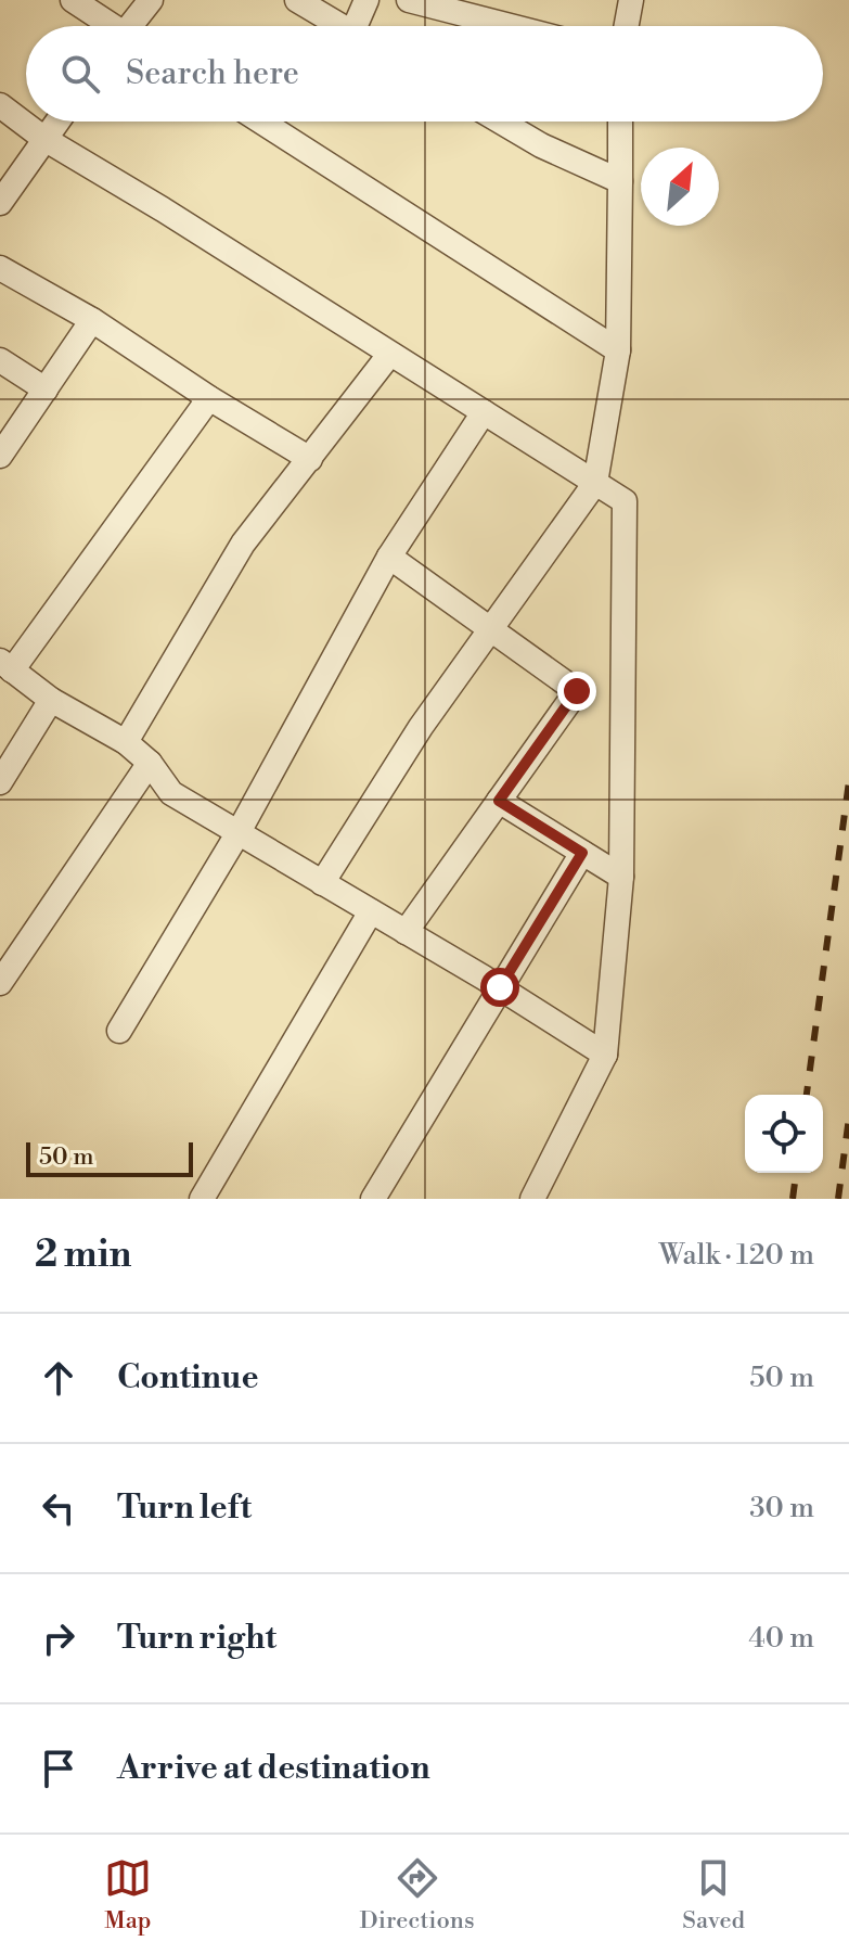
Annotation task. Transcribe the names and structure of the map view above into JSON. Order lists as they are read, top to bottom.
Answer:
{
  "scale_bar": "50 m",
  "north": "top right",
  "page": {
    "search": "Search here",
    "scale": "50 m",
    "heading": ["2 min", "Walk · 120 m"],
    "list": [
      ["Continue", "50 m"],
      ["Turn left", "30 m"],
      ["Turn right", "40 m"],
      "Arrive at destination"
    ],
    "nav": ["Map", "Directions", "Saved"]
  }
}
